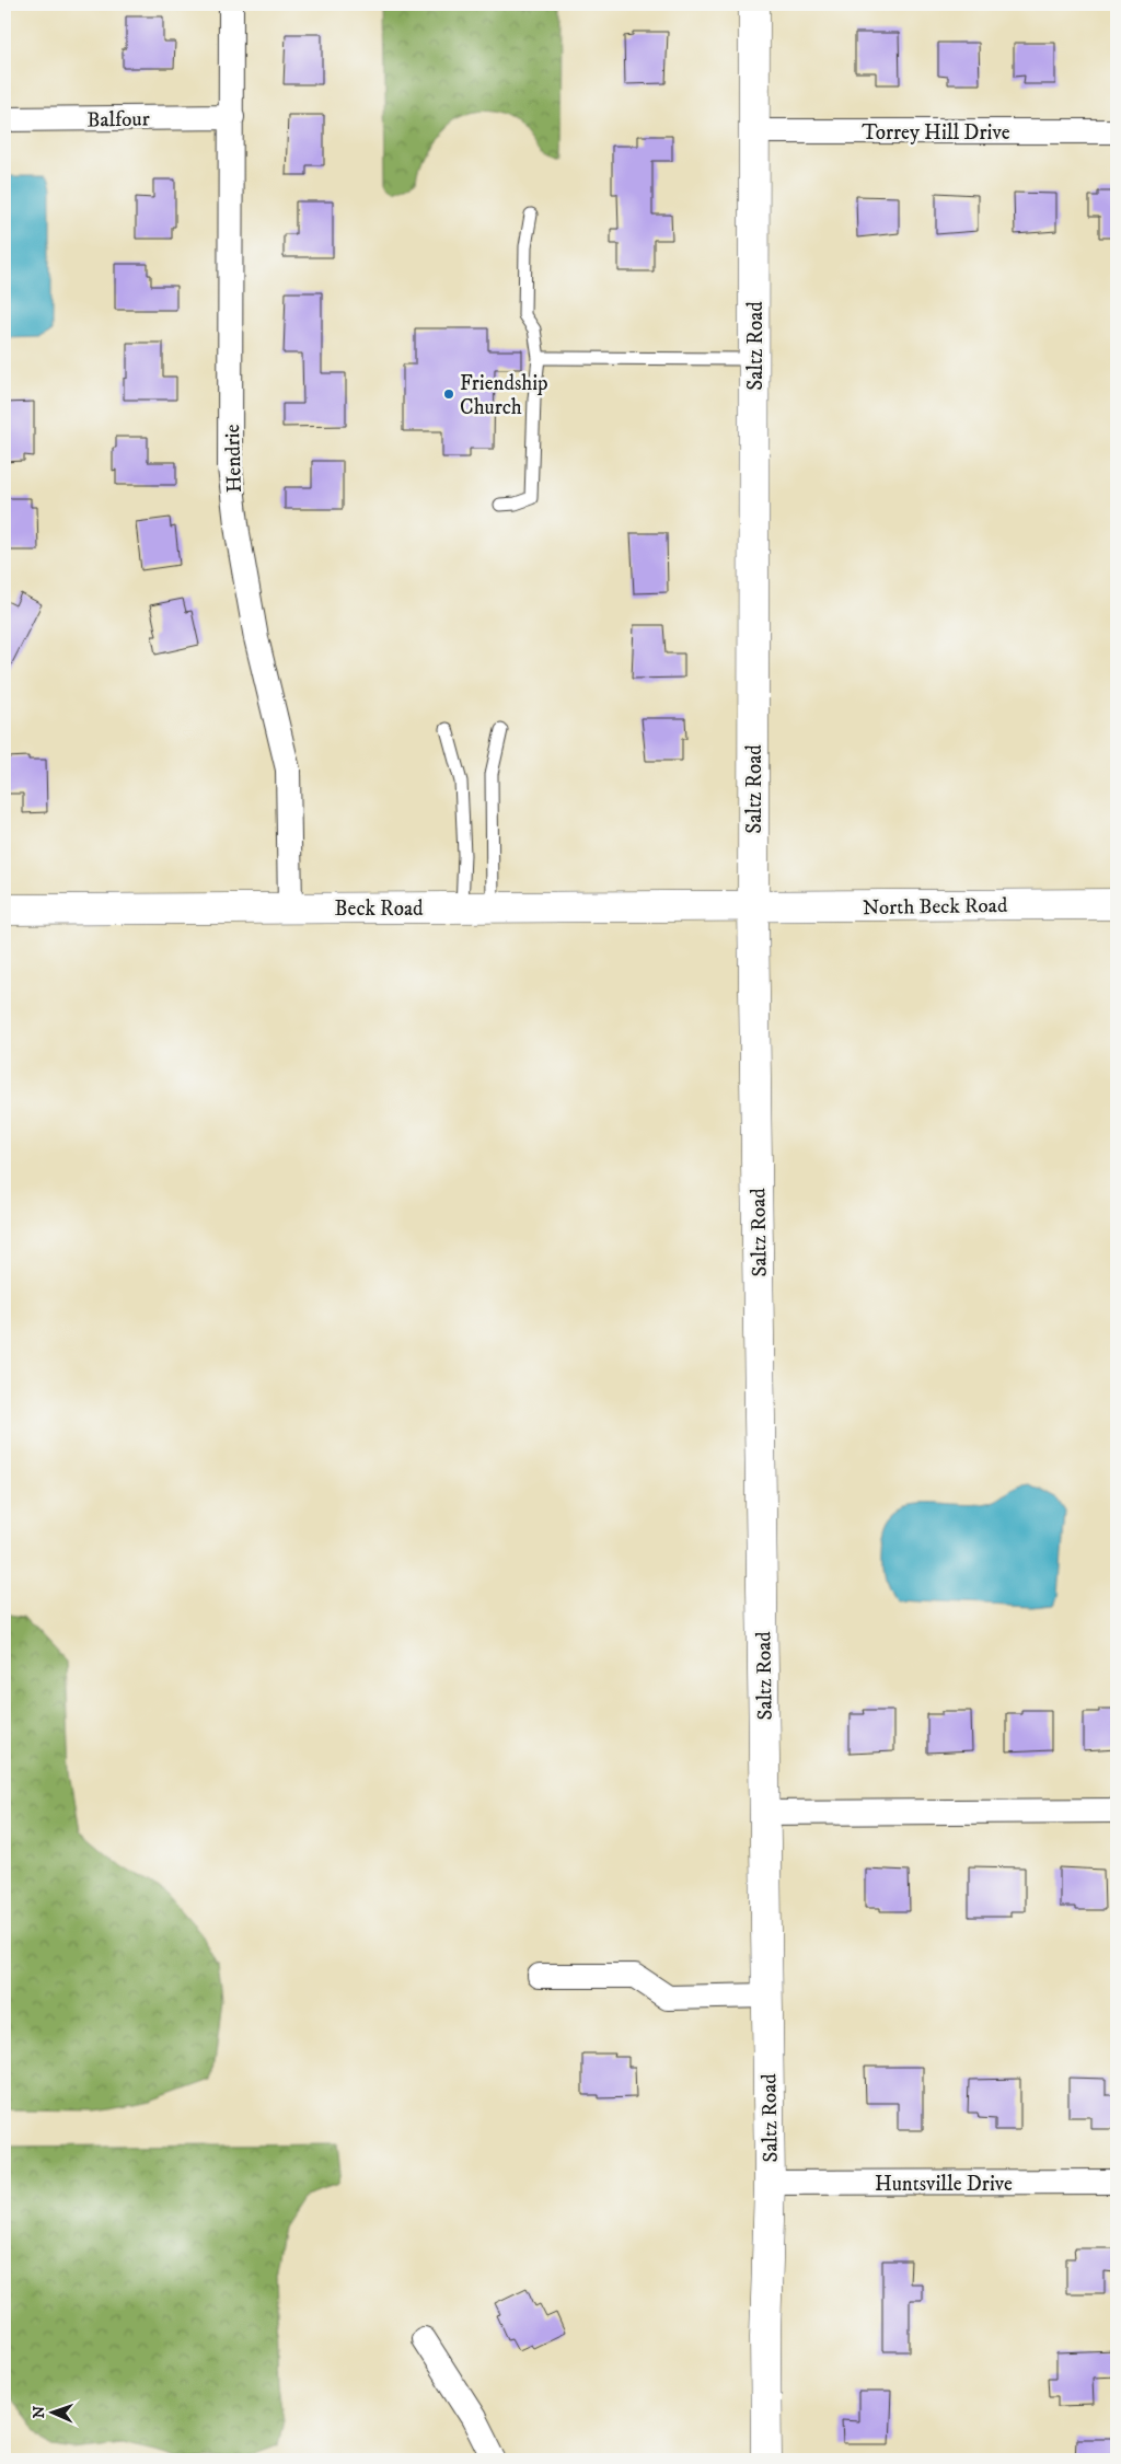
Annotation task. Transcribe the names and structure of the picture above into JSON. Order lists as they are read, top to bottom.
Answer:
{
  "streets": {
    "street": [
      "Balfour",
      "Torrey Hill Drive",
      "Saltz Road",
      "Hendrie",
      "North Beck Road",
      "Beck Road",
      "Huntsville Drive"
    ]
  },
  "crossings": [
    ["Balfour", "Hendrie"],
    ["Torrey Hill Drive", "Saltz Road"],
    ["Saltz Road", "North Beck Road"],
    ["Saltz Road", "Beck Road"],
    ["Saltz Road", "Huntsville Drive"],
    ["Hendrie", "Beck Road"],
    ["North Beck Road", "Beck Road"]
  ],
  "places": ["Friendship Church"],
  "north": "left"
}
